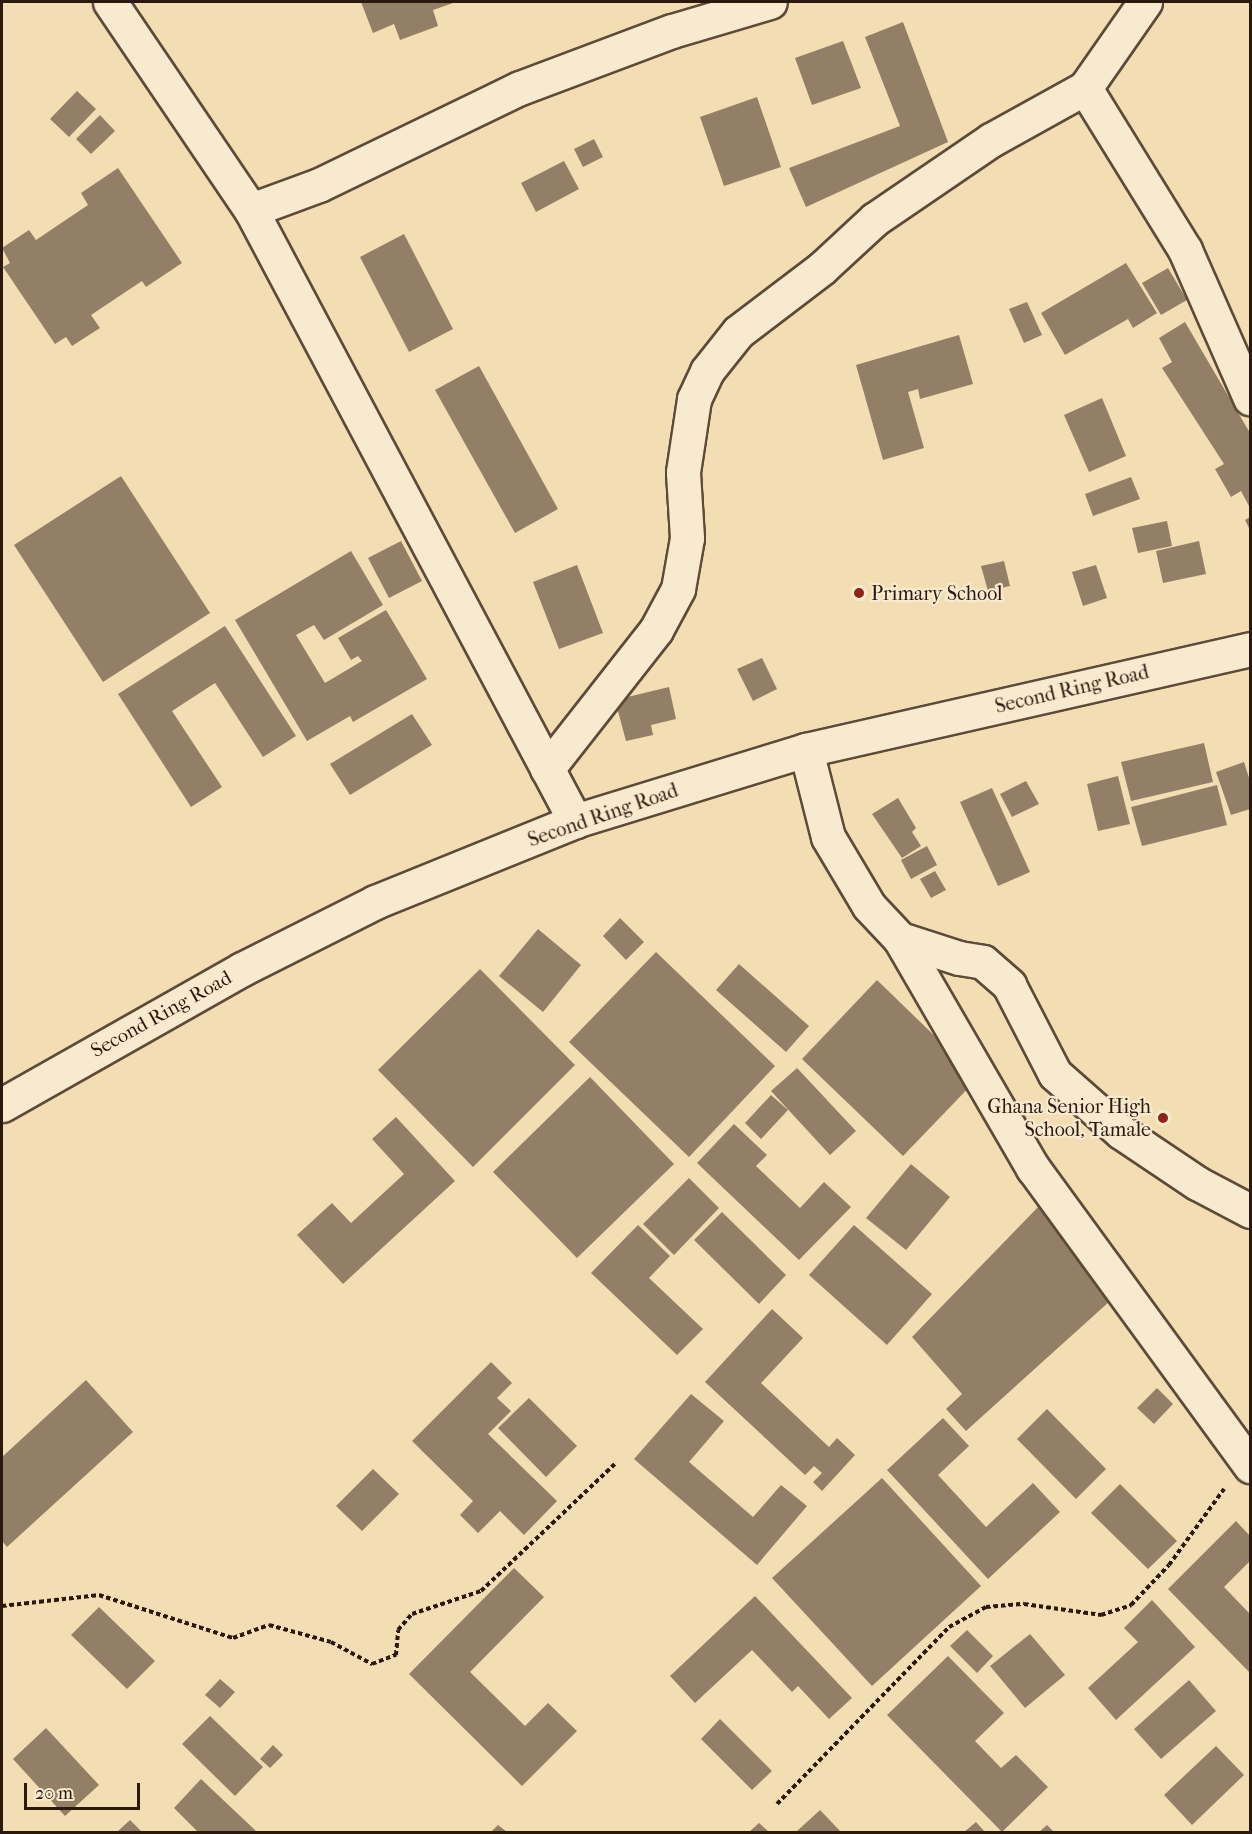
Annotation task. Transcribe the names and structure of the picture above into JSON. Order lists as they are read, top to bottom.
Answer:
{
  "streets": {
    "street": ["Second Ring Road"]
  },
  "places": ["Primary School", "Ghana Senior High School, Tamale"],
  "scale_bar": "20 m"
}
